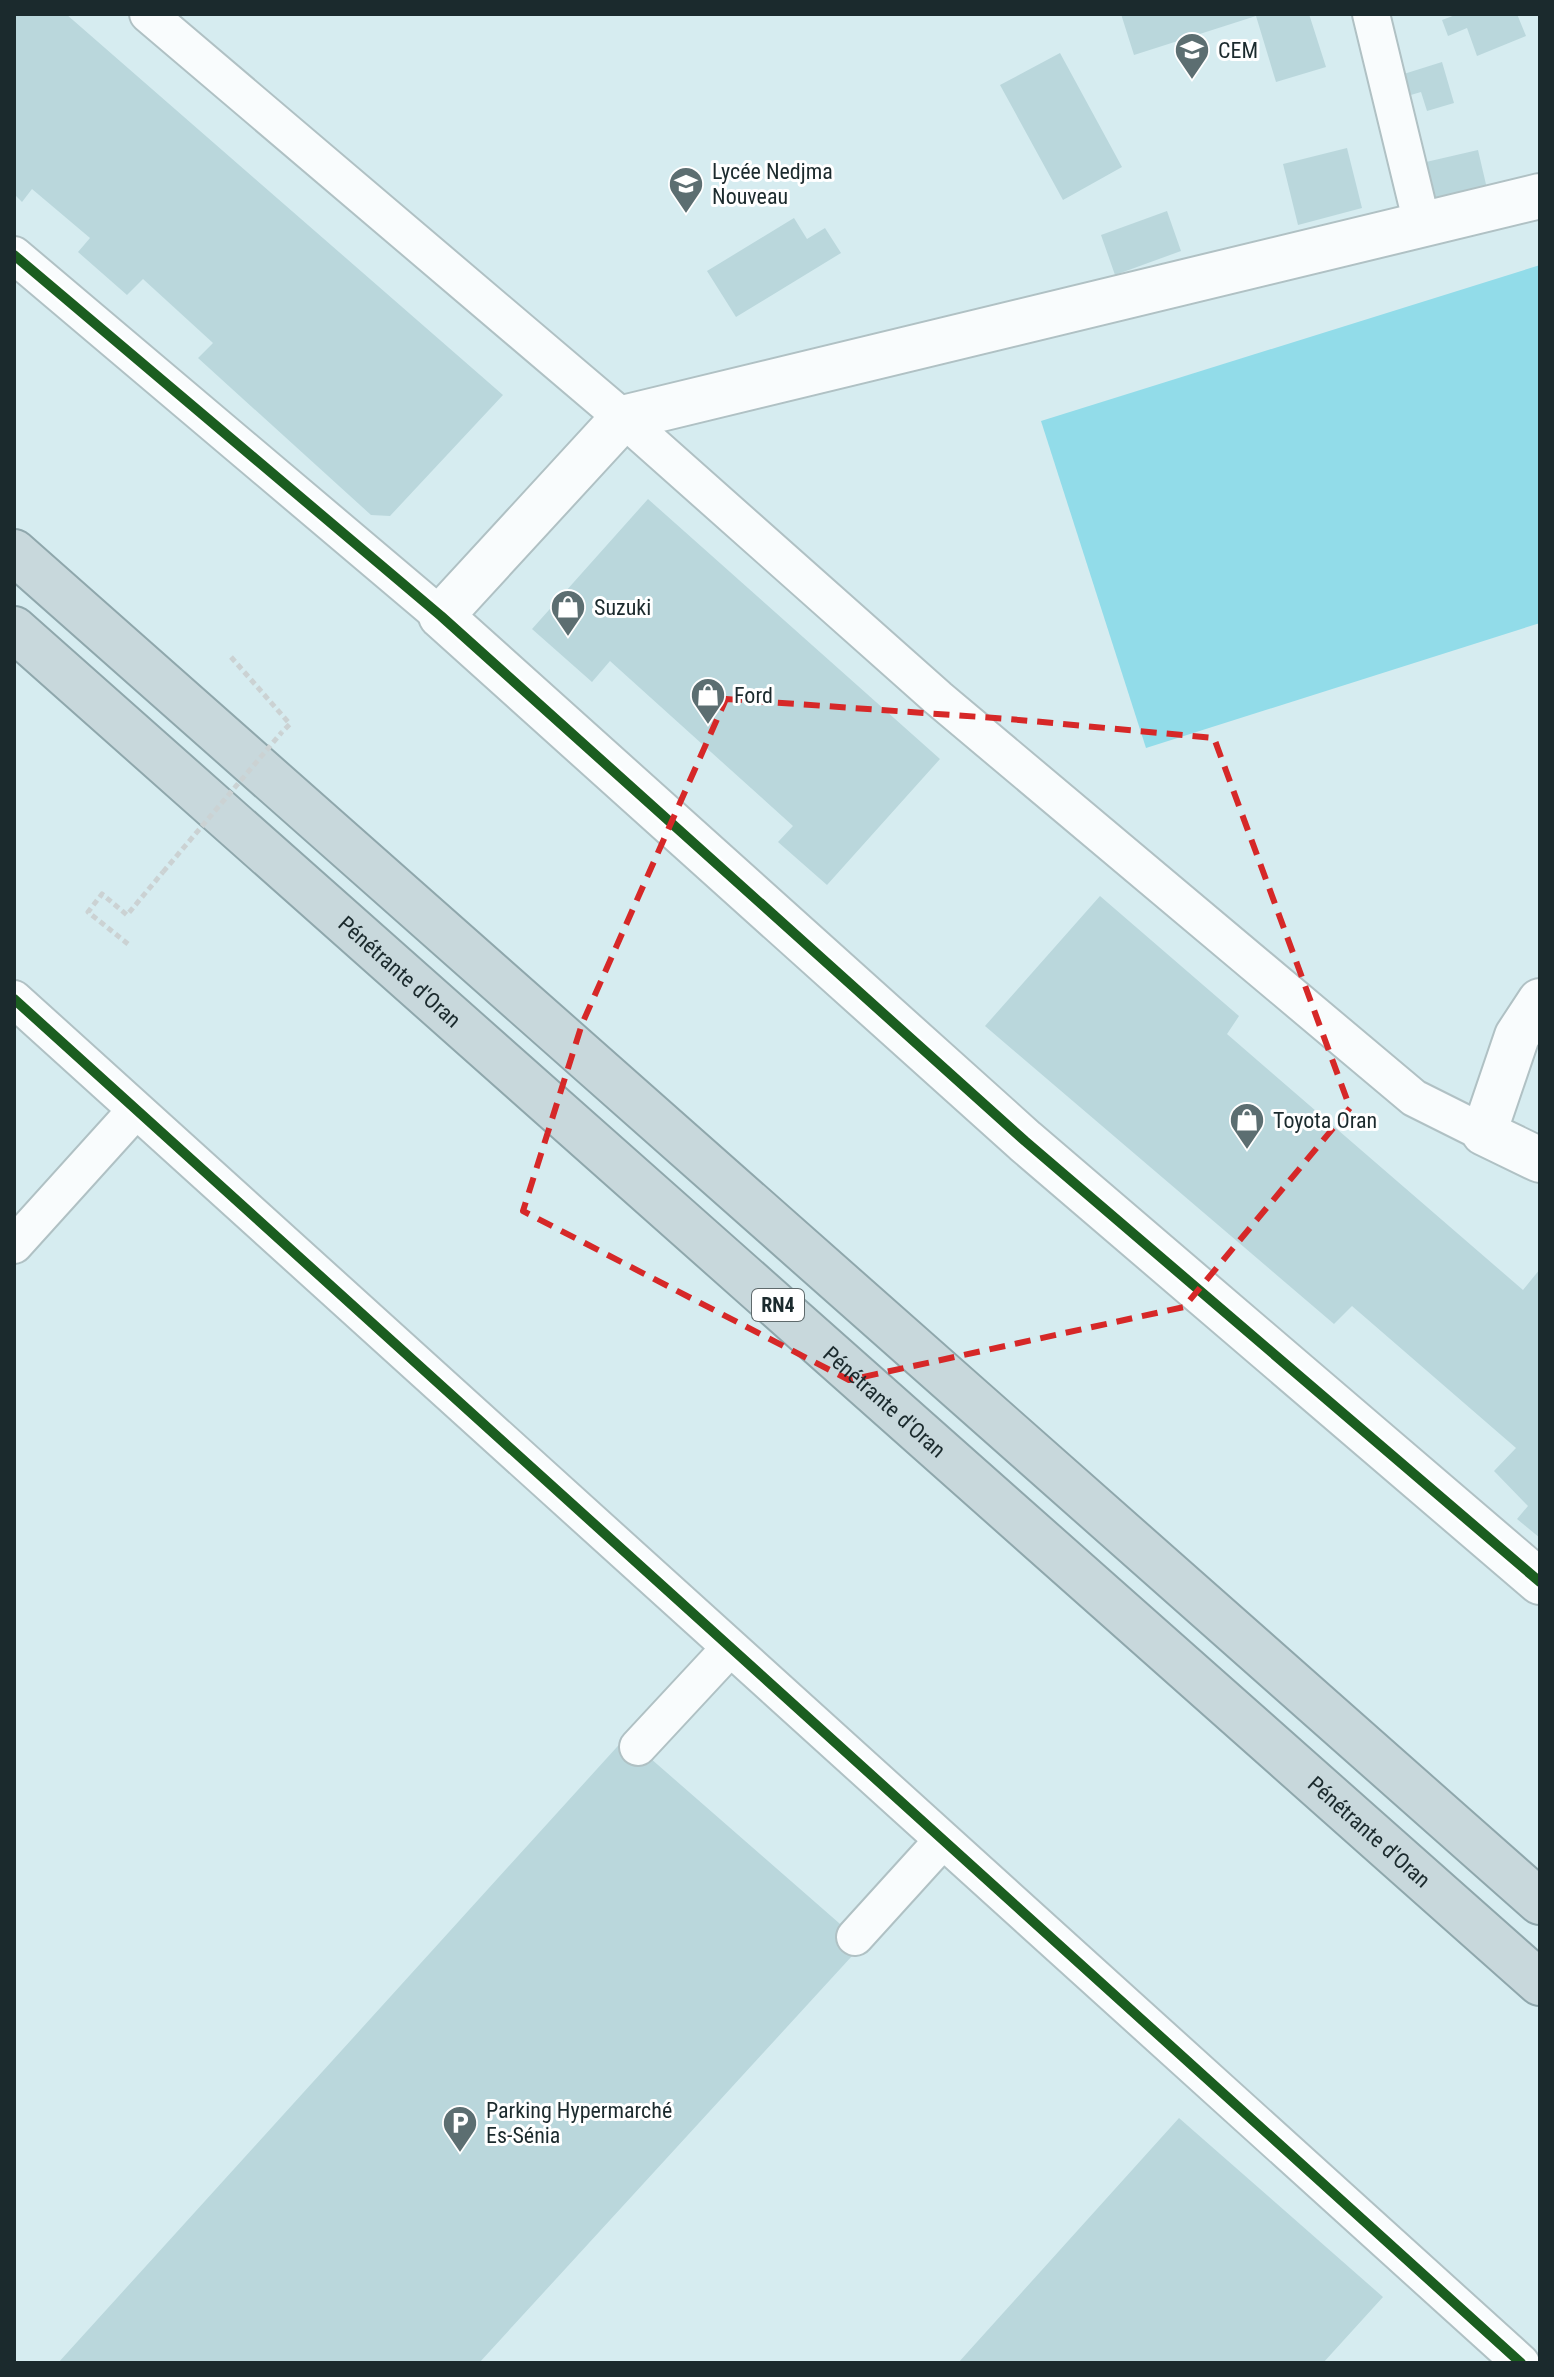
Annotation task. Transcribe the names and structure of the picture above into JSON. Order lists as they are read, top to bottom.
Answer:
{
  "streets": {
    "highway": ["Pénétrante d'Oran", "RN4"]
  },
  "places": {
    "school or university": ["CEM", "Lycée Nedjma Nouveau"],
    "shop": ["Suzuki", "Ford", "Toyota Oran"],
    "parking": ["Parking Hypermarché Es-Sénia"]
  }
}
